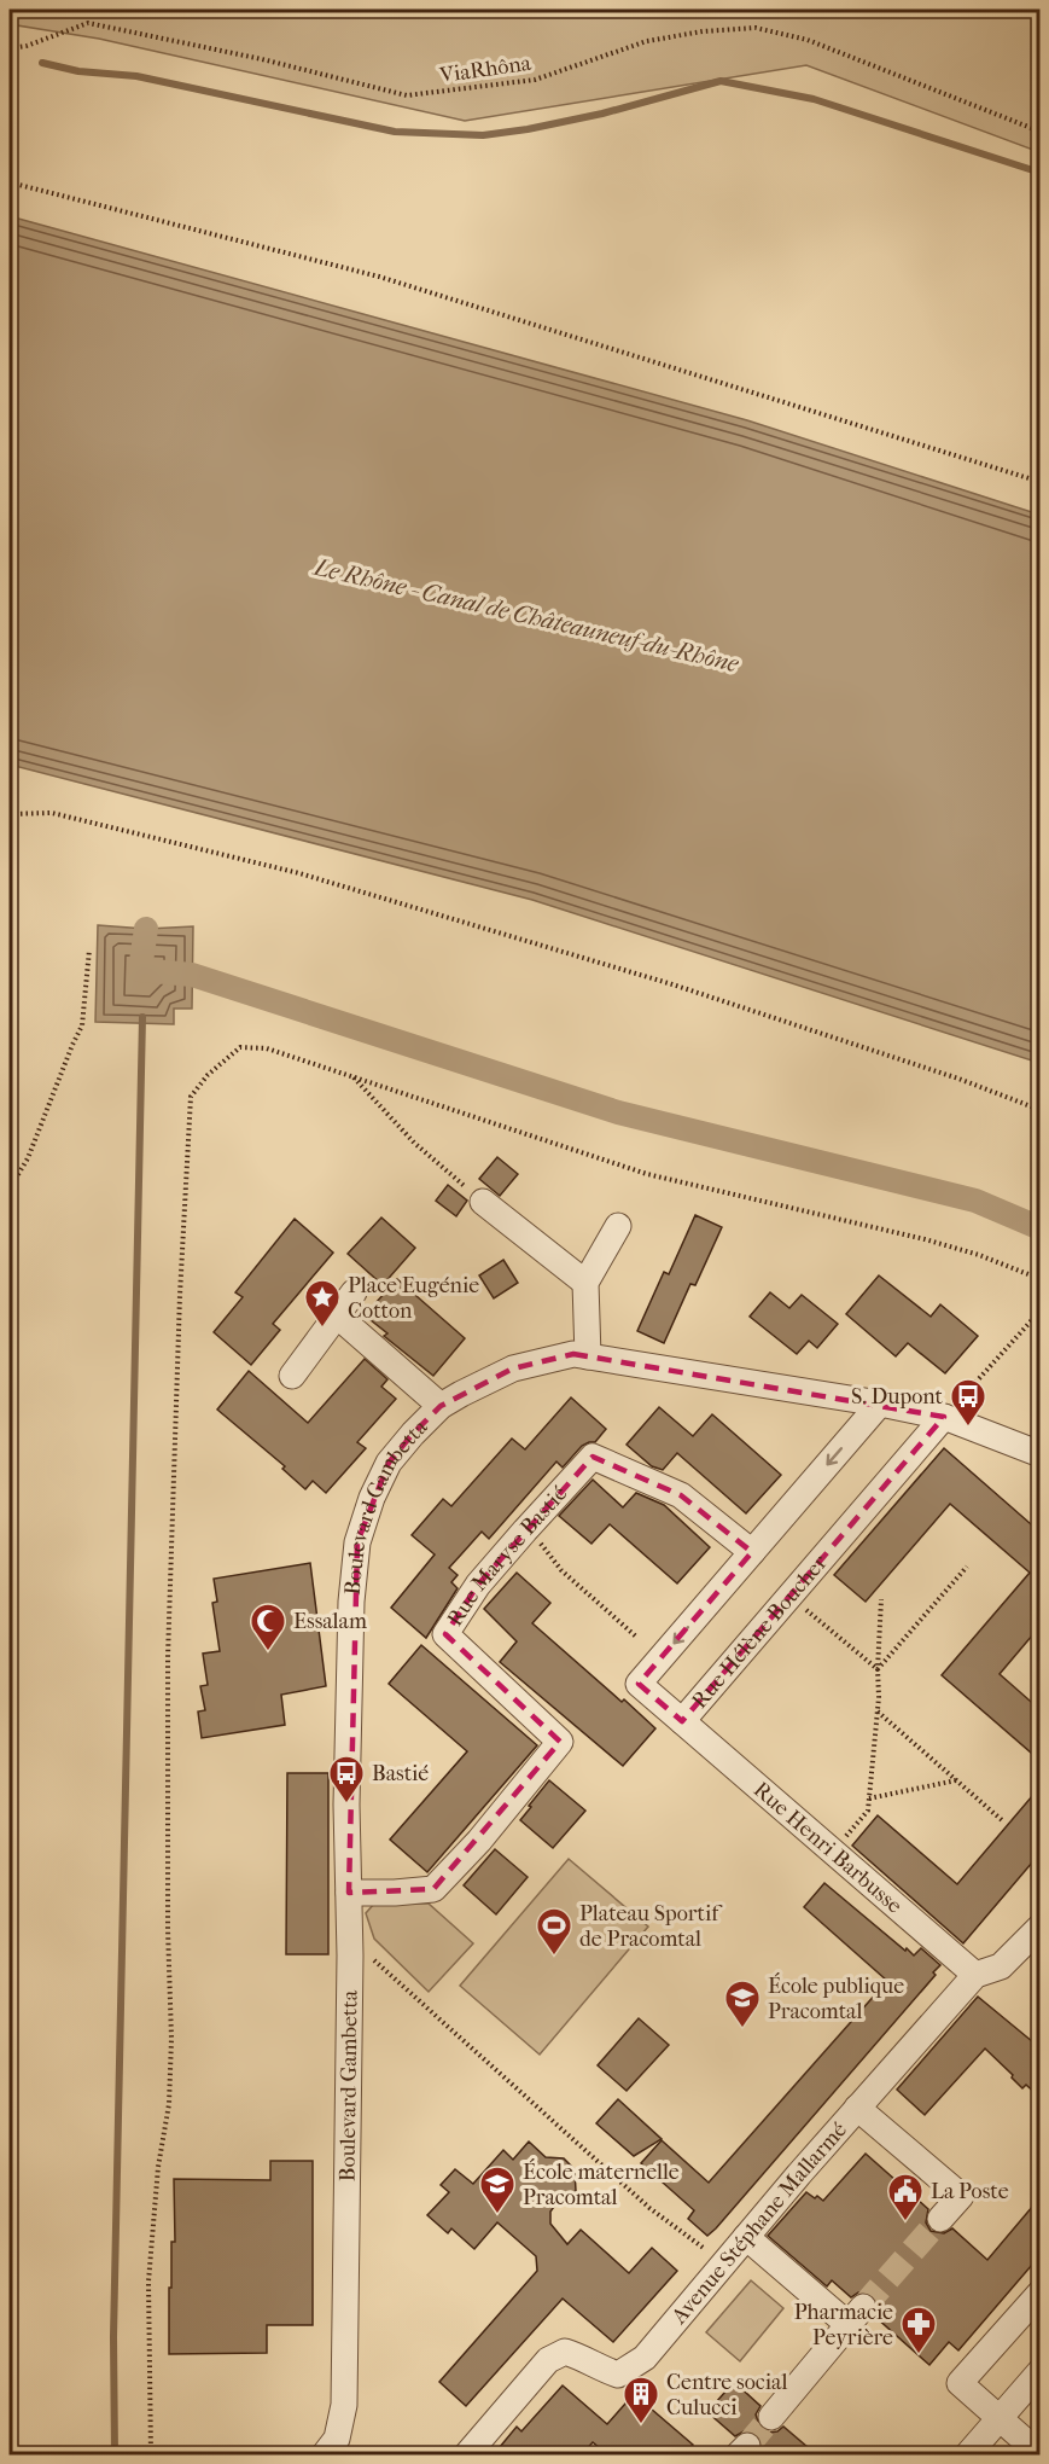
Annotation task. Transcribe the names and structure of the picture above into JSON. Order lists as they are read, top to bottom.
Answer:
{
  "streets": {
    "street": [
      "Boulevard Gambetta",
      "Rue Maryse Bastié",
      "Rue Hélène Boucher",
      "Rue Henri Barbusse",
      "Avenue Stéphane Mallarmé"
    ],
    "path": ["ViaRhôna"]
  },
  "crossings": [
    ["Boulevard Gambetta", "Rue Maryse Bastié"],
    ["Boulevard Gambetta", "Rue Hélène Boucher"],
    ["Rue Maryse Bastié", "Rue Hélène Boucher"],
    ["Rue Hélène Boucher", "Rue Henri Barbusse"],
    ["Rue Henri Barbusse", "Avenue Stéphane Mallarmé"]
  ],
  "water": ["Le Rhône - Canal de Châteauneuf-du-Rhône"],
  "places": {
    "place": ["Place Eugénie Cotton"],
    "bus stop": ["S. Dupont", "Bastié"],
    "mosque": ["Essalam"],
    "sports": ["Plateau Sportif de Pracomtal"],
    "school or university": ["École publique Pracomtal", "École maternelle Pracomtal"],
    "public building": ["La Poste"],
    "pharmacy": ["Pharmacie Peyrière"],
    "building": ["Centre social Culucci"]
  }
}
